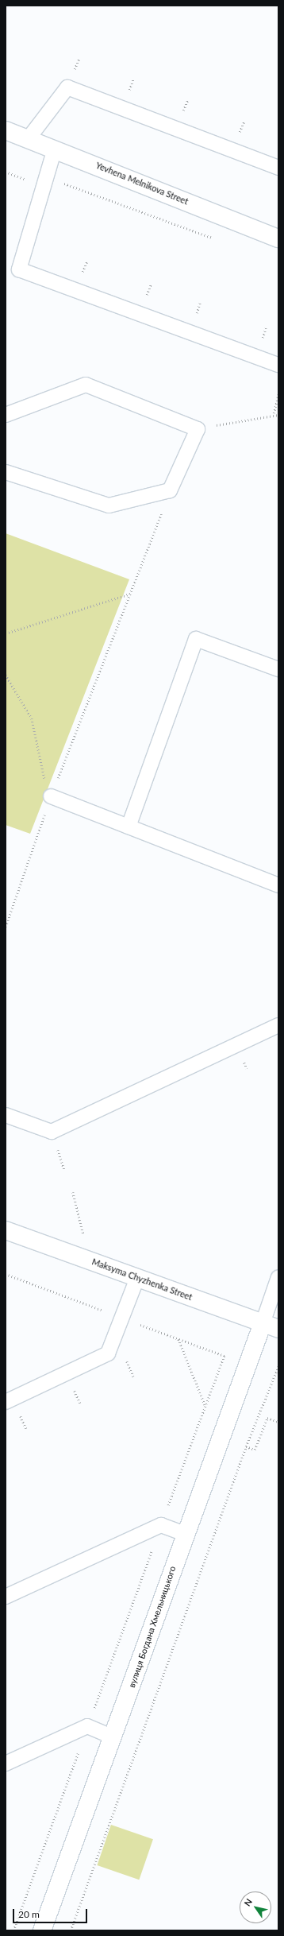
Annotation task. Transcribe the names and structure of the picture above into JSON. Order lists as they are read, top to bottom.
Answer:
{
  "streets": {
    "street": ["Yevhena Melnikova Street", "Maksyma Chyzhenka Street", "вулиця Богдана Хмельницького"]
  },
  "crossings": [
    ["Maksyma Chyzhenka Street", "вулиця Богдана Хмельницького"]
  ],
  "scale_bar": "20 m",
  "north": "top left"
}
